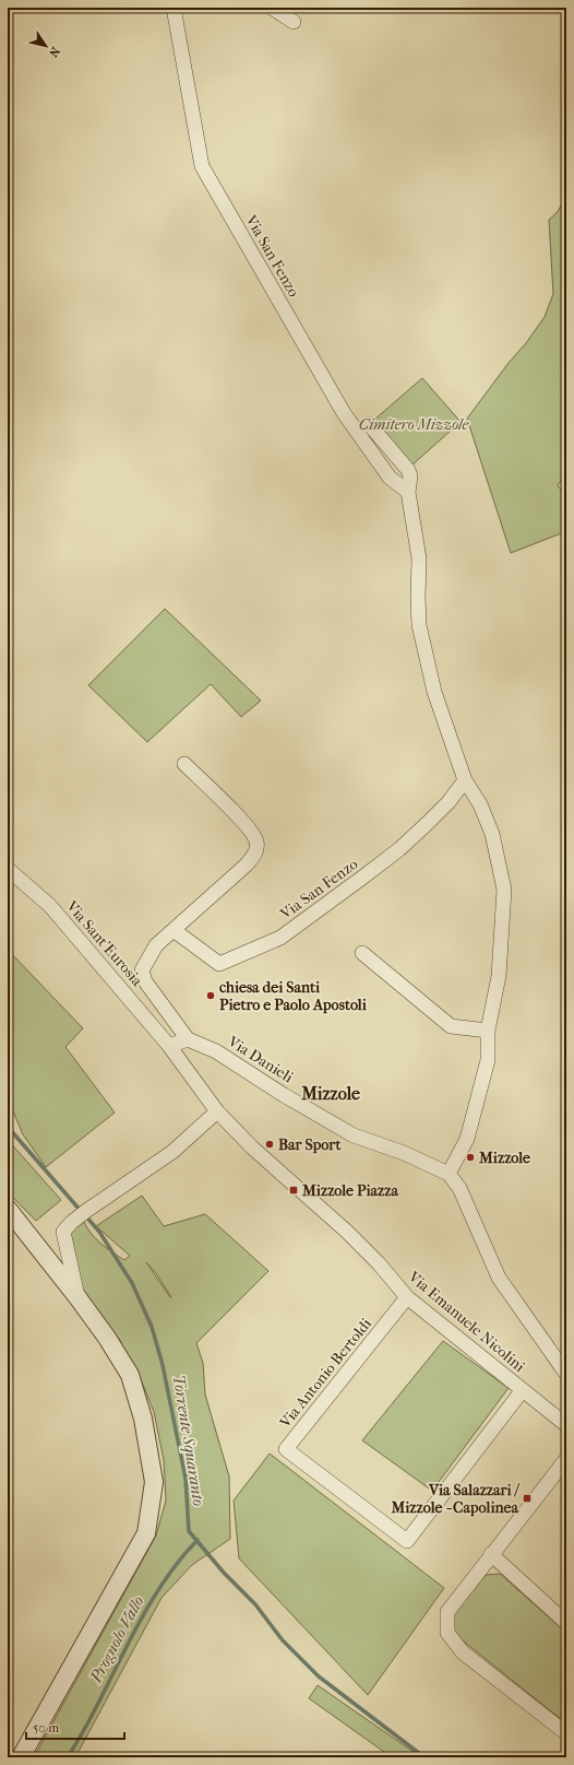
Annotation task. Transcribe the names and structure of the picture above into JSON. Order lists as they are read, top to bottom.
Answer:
{
  "streets": {
    "street": [
      "Via San Fenzo",
      "Via Sant'Eurosia",
      "Via Danieli",
      "Via Emanuele Nicolini",
      "Via Antonio Bertoldi"
    ]
  },
  "crossings": [
    ["Via Sant'Eurosia", "Via Emanuele Nicolini"],
    ["Via Emanuele Nicolini", "Via Antonio Bertoldi"]
  ],
  "districts": ["Mizzole"],
  "water": ["Torrente Squaranto", "Prognolo Vallo"],
  "parks": ["Cimitero Mizzole"],
  "places": {
    "other": ["chiesa dei Santi Pietro e Paolo Apostoli", "Bar Sport", "Mizzole"],
    "transit": ["Mizzole Piazza", "Via Salazzari / Mizzole - Capolinea"]
  },
  "scale_bar": "50 m",
  "north": "bottom right"
}
